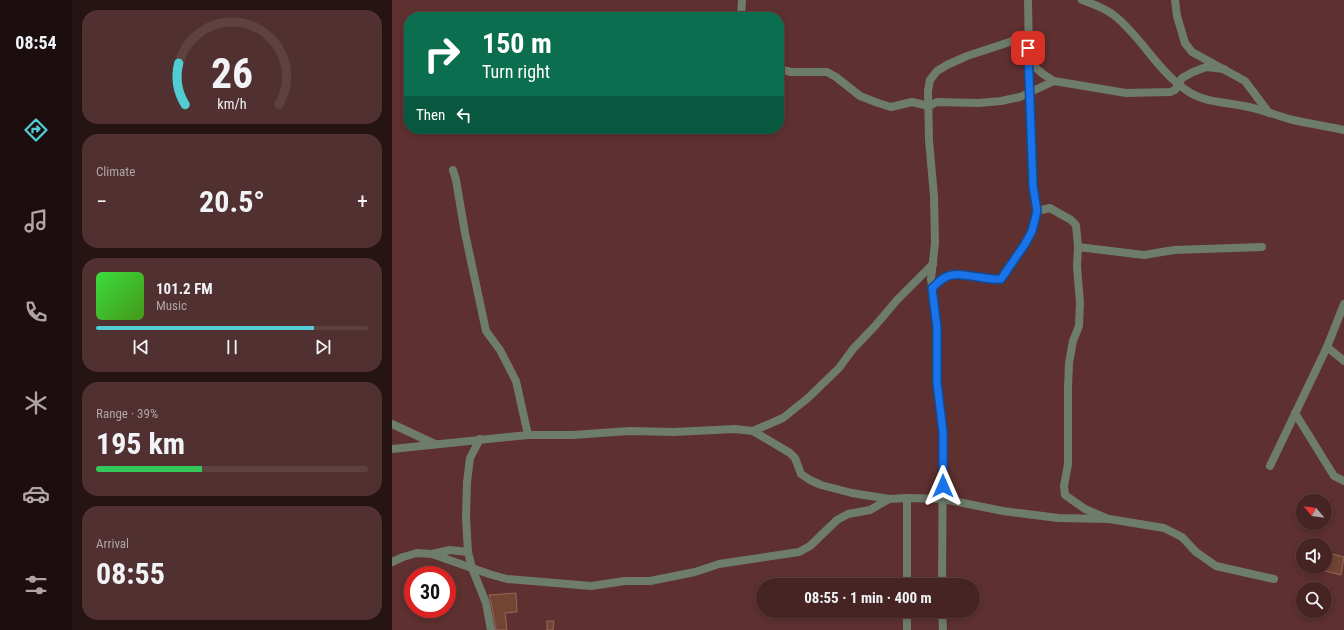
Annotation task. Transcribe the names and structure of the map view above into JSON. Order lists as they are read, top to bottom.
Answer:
{
  "north": "top left",
  "page": {
    "tabs": "08:54",
    "turn": ["150 m", "Turn right"],
    "then": "Then",
    "tile": [
      "Climate",
      ["Range · 39%", "195 km"],
      ["Arrival", "08:55"]
    ],
    "heat": ["−", "20.5°", "+"],
    "song": ["101.2 FM", "Music"],
    "limit": "30",
    "trip": "08:55 · 1 min · 400 m",
    "gauge": ["26", "km/h"]
  }
}
